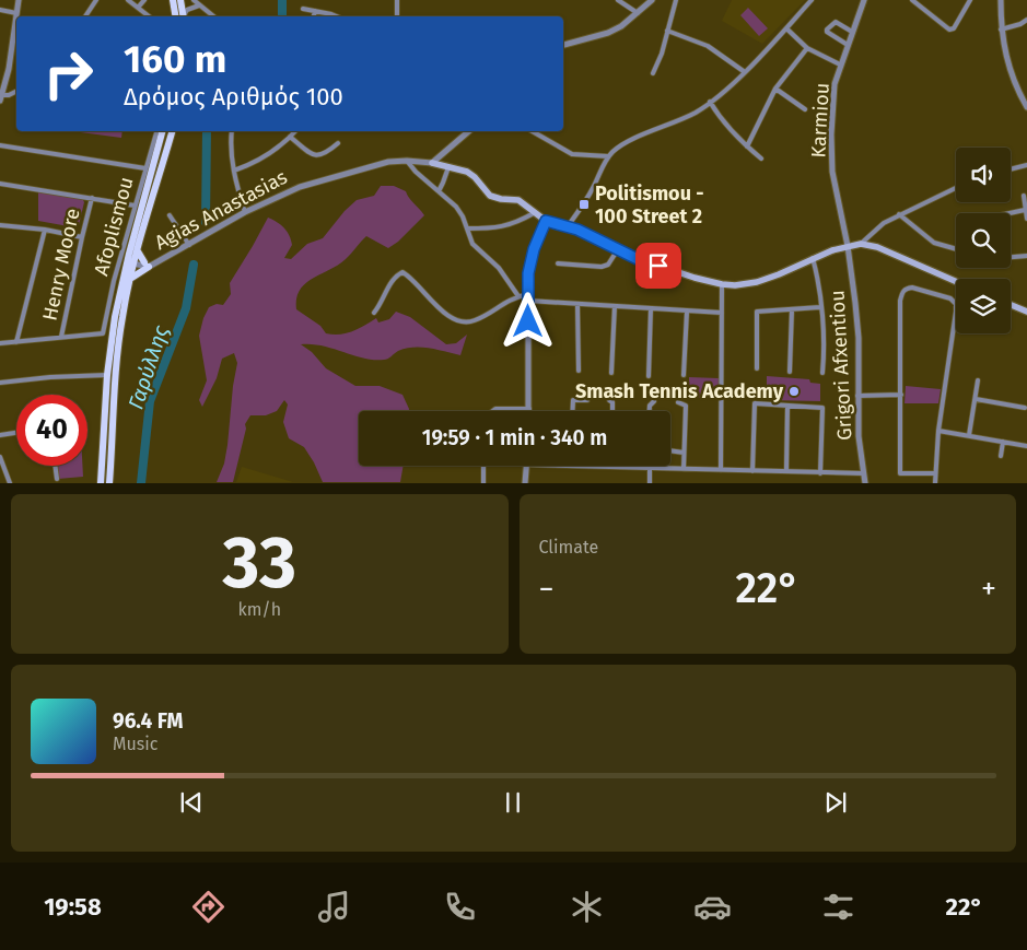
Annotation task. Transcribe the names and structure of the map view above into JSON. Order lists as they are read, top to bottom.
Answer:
{
  "streets": {
    "main road": ["Agias Anastasias"],
    "street": [
      "Karmiou",
      "Afoplismou",
      "Henry Moore",
      "Grigori Afxentiou"
    ]
  },
  "crossings": [
    ["Karmiou", "Agias Anastasias"],
    ["Karmiou", "Grigori Afxentiou"],
    ["Agias Anastasias", "Grigori Afxentiou"],
    ["Afoplismou", "Henry Moore"]
  ],
  "water": ["Γαρύλλης"],
  "places": {
    "transit": ["Politismou - 100 Street 2"],
    "other": ["Smash Tennis Academy"]
  },
  "page": {
    "turn": ["160 m", "Δρόμος Αριθμός 100"],
    "limit": "40",
    "trip": "19:59 · 1 min · 340 m",
    "tile": [
      ["33", "km/h"],
      "Climate"
    ],
    "heat": ["−", "22°", "+"],
    "song": ["96.4 FM", "Music"],
    "tabs": ["19:58", "22°"]
  }
}
